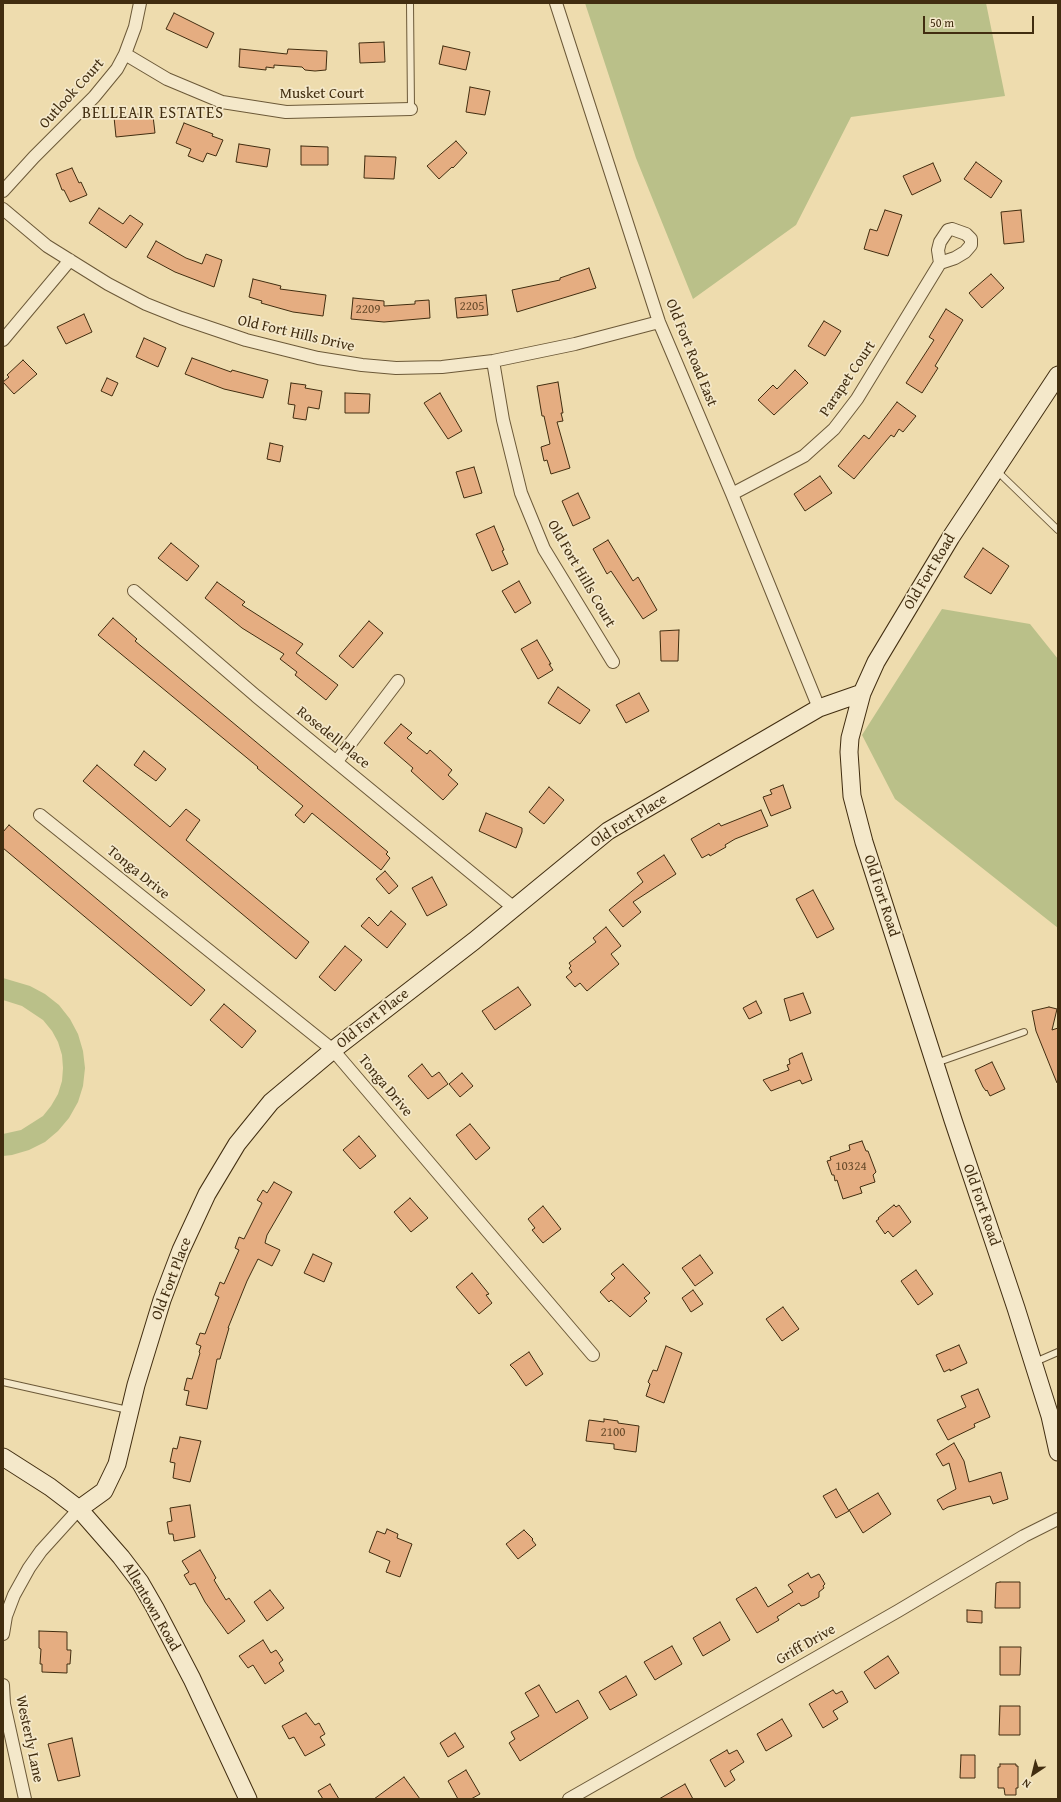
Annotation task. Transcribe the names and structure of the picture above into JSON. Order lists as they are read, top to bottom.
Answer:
{
  "streets": {
    "main road": ["Old Fort Road", "Old Fort Place", "Allentown Road"],
    "street": [
      "Outlook Court",
      "Musket Court",
      "Old Fort Hills Drive",
      "Old Fort Road East",
      "Parapet Court",
      "Old Fort Hills Court",
      "Rosedell Place",
      "Tonga Drive",
      "Griff Drive",
      "Westerly Lane"
    ]
  },
  "crossings": [
    ["Outlook Court", "Musket Court"],
    ["Old Fort Hills Drive", "Old Fort Road East"],
    ["Old Fort Hills Drive", "Old Fort Hills Court"],
    ["Old Fort Road East", "Parapet Court"],
    ["Old Fort Road East", "Old Fort Place"],
    ["Old Fort Road", "Old Fort Place"],
    ["Rosedell Place", "Old Fort Place"],
    ["Old Fort Place", "Tonga Drive"],
    ["Old Fort Place", "Allentown Road"]
  ],
  "districts": ["BELLEAIR ESTATES"],
  "house_numbers": [
    "2205",
    "2209",
    "10324",
    "2100"
  ],
  "scale_bar": "50 m",
  "north": "bottom left"
}
